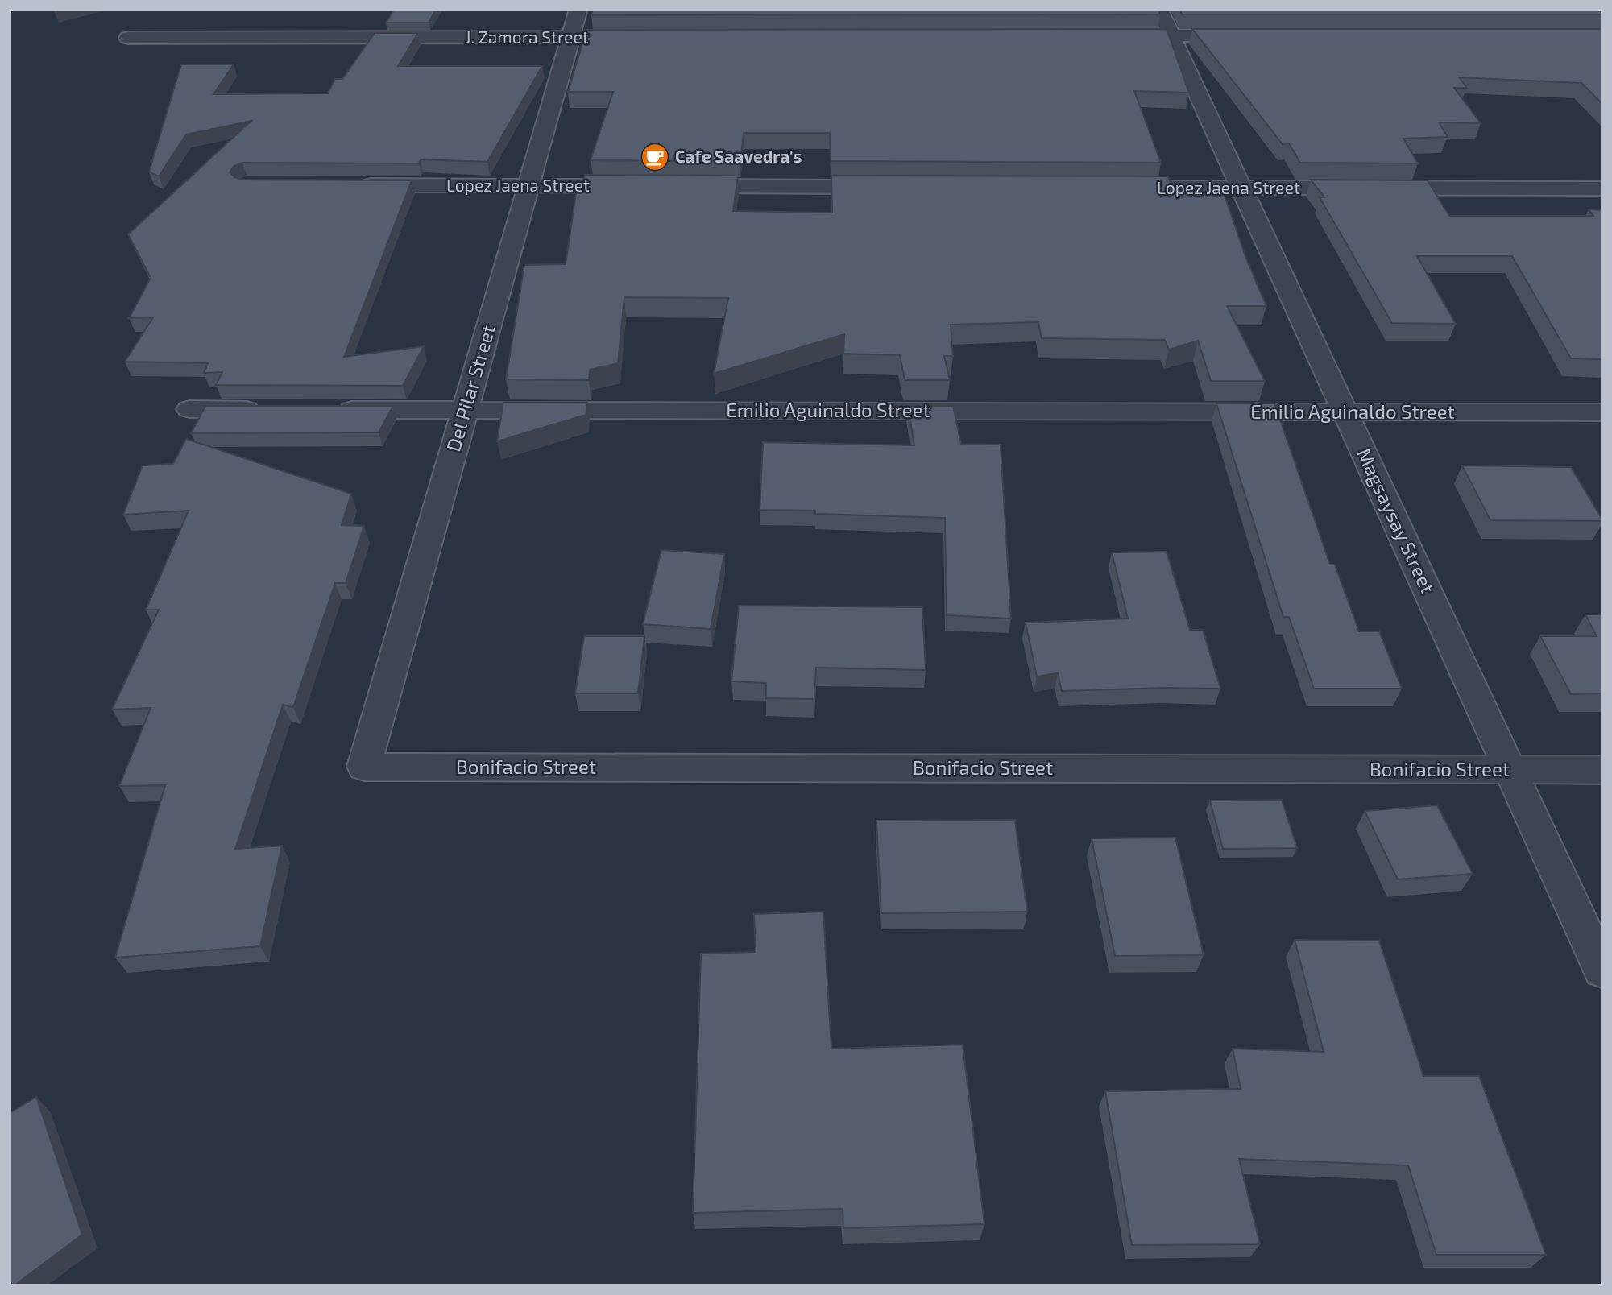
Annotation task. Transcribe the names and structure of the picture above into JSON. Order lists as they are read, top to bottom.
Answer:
{
  "streets": {
    "street": [
      "J. Zamora Street",
      "Lopez Jaena Street",
      "Del Pilar Street",
      "Emilio Aguinaldo Street",
      "Magsaysay Street",
      "Bonifacio Street"
    ]
  },
  "crossings": [
    ["J. Zamora Street", "Del Pilar Street"],
    ["Lopez Jaena Street", "Del Pilar Street"],
    ["Lopez Jaena Street", "Magsaysay Street"],
    ["Del Pilar Street", "Emilio Aguinaldo Street"],
    ["Del Pilar Street", "Bonifacio Street"],
    ["Emilio Aguinaldo Street", "Magsaysay Street"],
    ["Magsaysay Street", "Bonifacio Street"]
  ],
  "places": {
    "cafe": ["Cafe Saavedra's"]
  }
}
